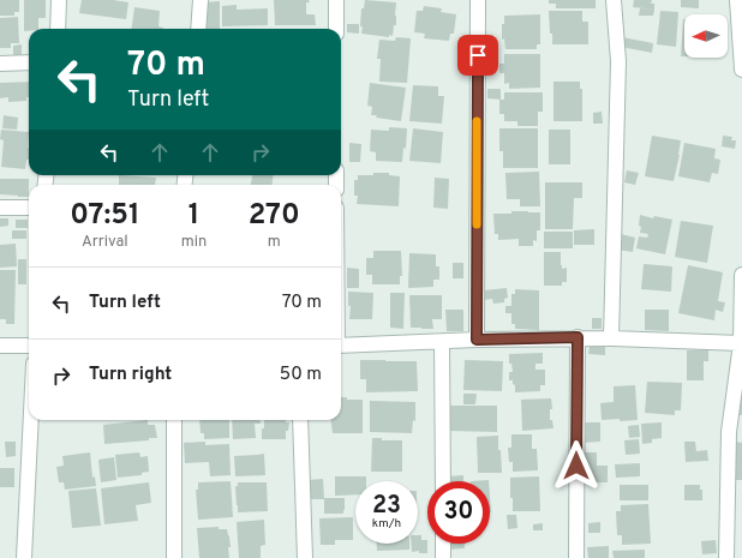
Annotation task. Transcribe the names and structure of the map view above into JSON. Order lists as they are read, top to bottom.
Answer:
{
  "north": "left",
  "page": {
    "turn": ["70 m", "Turn left"],
    "eta": [
      "07:51",
      "Arrival",
      "1",
      "min",
      "270",
      "m"
    ],
    "list": [
      {
        "name": "Turn left",
        "value": "70 m"
      },
      {
        "name": "Turn right",
        "value": "50 m"
      }
    ],
    "speed": "23 km/h",
    "limit": "30"
  }
}
